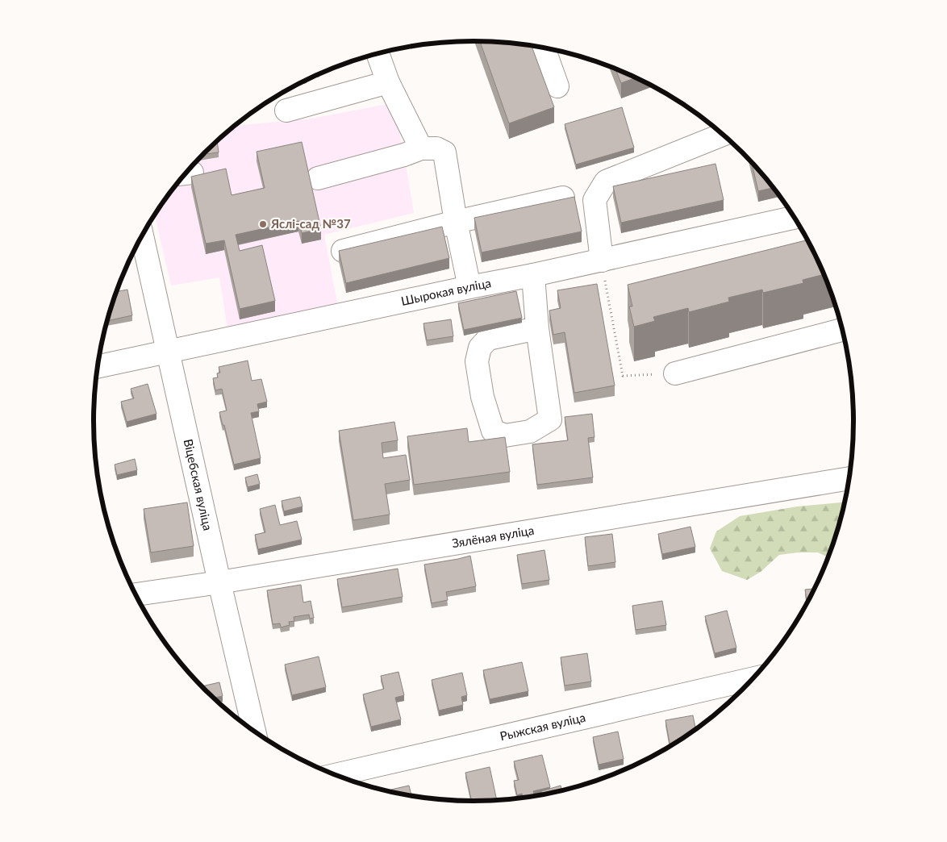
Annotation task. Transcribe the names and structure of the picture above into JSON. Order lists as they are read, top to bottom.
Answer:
{
  "streets": {
    "street": [
      "Шырокая вуліца",
      "Віцебская вуліца",
      "Зялёная вуліца",
      "Рыжская вуліца"
    ]
  },
  "crossings": [
    ["Шырокая вуліца", "Віцебская вуліца"],
    ["Віцебская вуліца", "Зялёная вуліца"]
  ],
  "places": ["Яслі-сад №37"]
}
